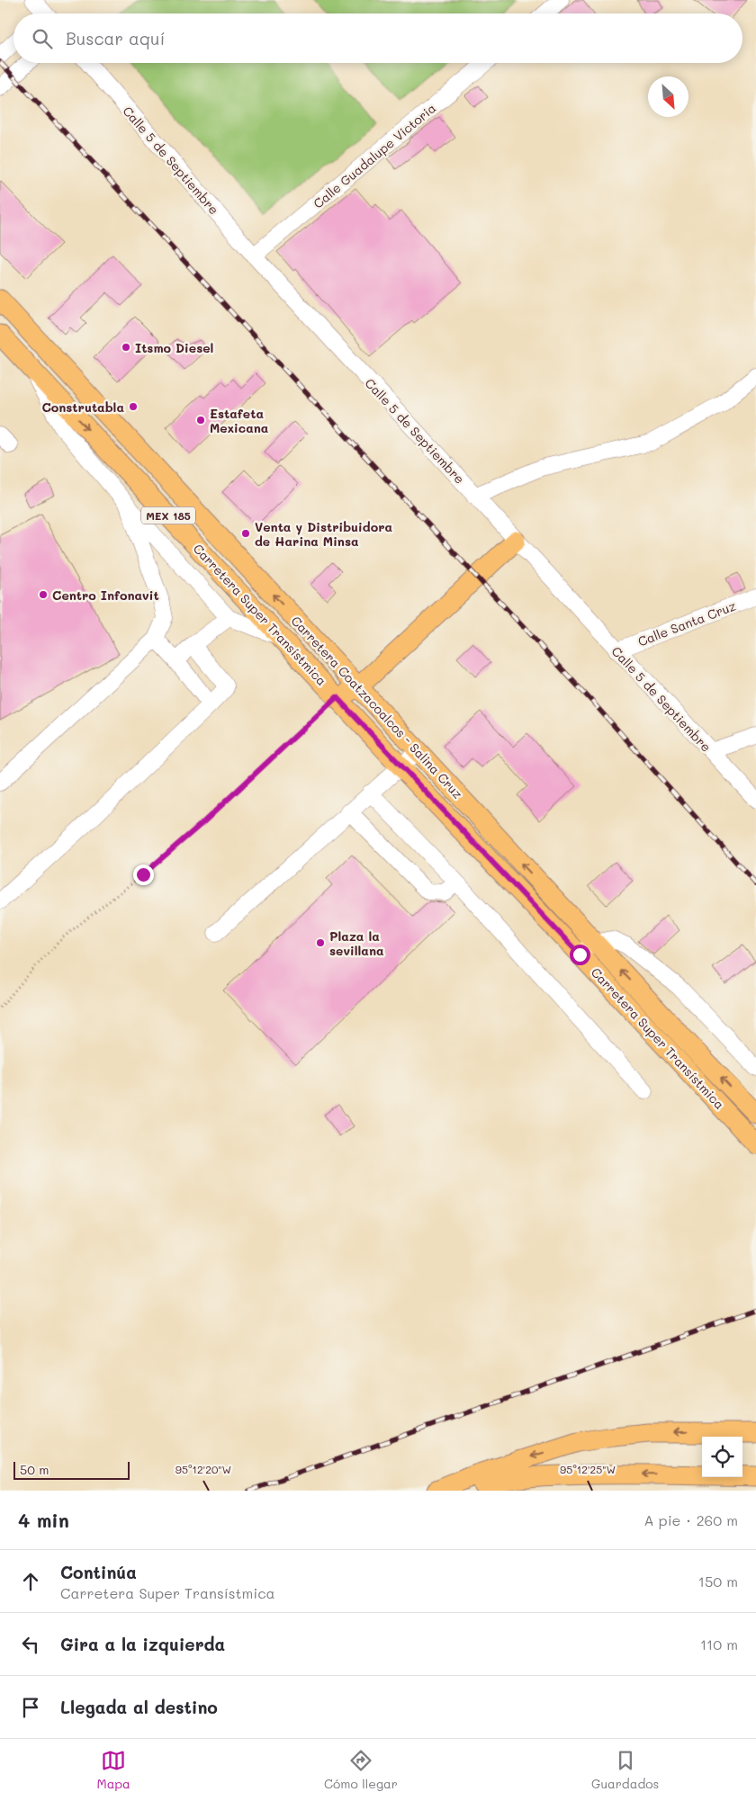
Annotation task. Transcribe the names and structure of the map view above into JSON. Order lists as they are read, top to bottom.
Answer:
{
  "streets": {
    "main road": ["MEX 185", "Carretera Super Transístmica", "Carretera Coatzacoalcos - Salina Cruz"],
    "street": ["Calle Guadalupe Victoria", "Calle 5 de Septiembre", "Calle Santa Cruz"]
  },
  "crossings": [
    ["Calle Guadalupe Victoria", "Calle 5 de Septiembre"],
    ["Calle 5 de Septiembre", "Calle Santa Cruz"]
  ],
  "one_way": ["Carretera Coatzacoalcos - Salina Cruz"],
  "places": [
    "Itsmo Diesel",
    "Construtabla",
    "Estafeta Mexicana",
    "Venta y Distribuidora de Harina Minsa",
    "Centro Infonavit",
    "Plaza la sevillana"
  ],
  "scale_bar": "50 m",
  "north": "bottom right",
  "page": {
    "search": "Buscar aquí",
    "scale": "50 m",
    "heading": ["4 min", "A pie · 260 m"],
    "list": [
      ["Continúa", "Carretera Super Transístmica", "150 m"],
      ["Gira a la izquierda", "110 m"],
      "Llegada al destino"
    ],
    "nav": ["Mapa", "Cómo llegar", "Guardados"]
  },
  "coordinates": ["95°12'20\"W", "95°12'25\"W"]
}
